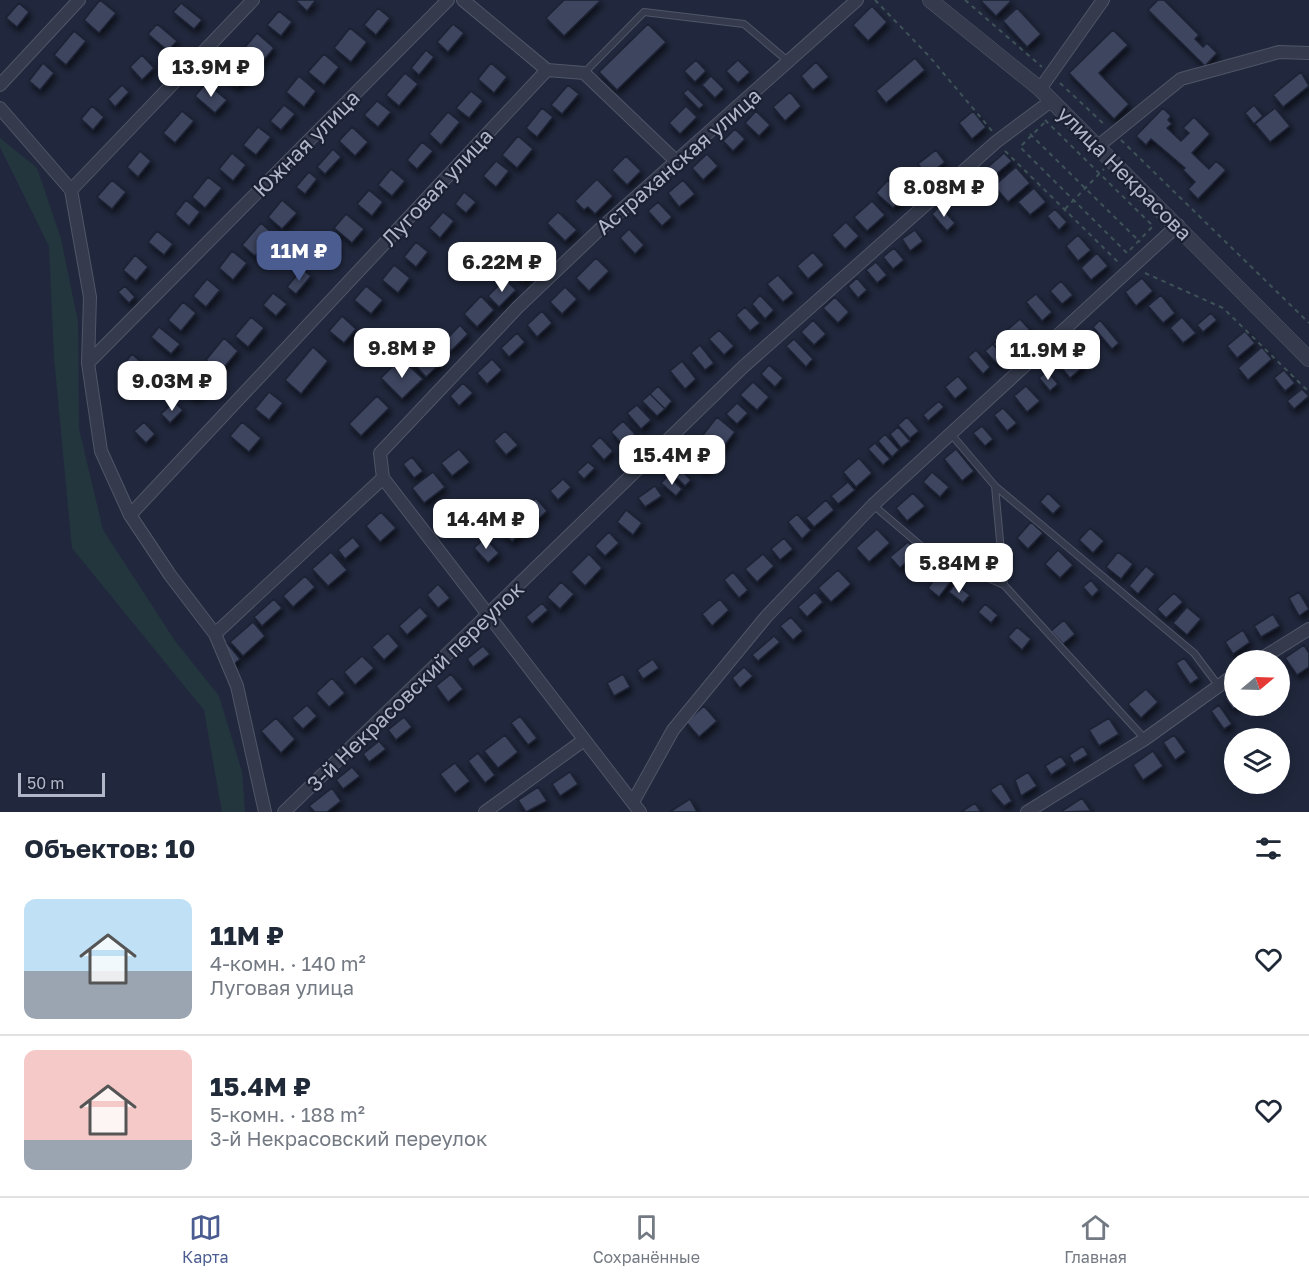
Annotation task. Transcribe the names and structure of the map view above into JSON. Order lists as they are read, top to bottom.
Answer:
{
  "streets": {
    "street": [
      "Южная улица",
      "Астраханская улица",
      "улица Некрасова",
      "Луговая улица",
      "3-й Некрасовский переулок"
    ]
  },
  "crossings": [
    ["улица Некрасова", "3-й Некрасовский переулок"]
  ],
  "scale_bar": "50 m",
  "north": "right",
  "page": {
    "price": [
      "13.9M ₽",
      "8.08M ₽",
      "11M ₽",
      "6.22M ₽",
      "9.8M ₽",
      "11.9M ₽",
      "9.03M ₽",
      "15.4M ₽",
      "14.4M ₽",
      "5.84M ₽"
    ],
    "scale": "50 m",
    "heading": "Объектов: 10",
    "list": [
      {
        "name": "11M ₽",
        "note": "4-комн. · 140 m² · Луговая улица"
      },
      {
        "name": "15.4M ₽",
        "note": "5-комн. · 188 m² · 3-й Некрасовский переулок"
      }
    ],
    "tabs": ["Карта", "Сохранённые", "Главная"]
  }
}
